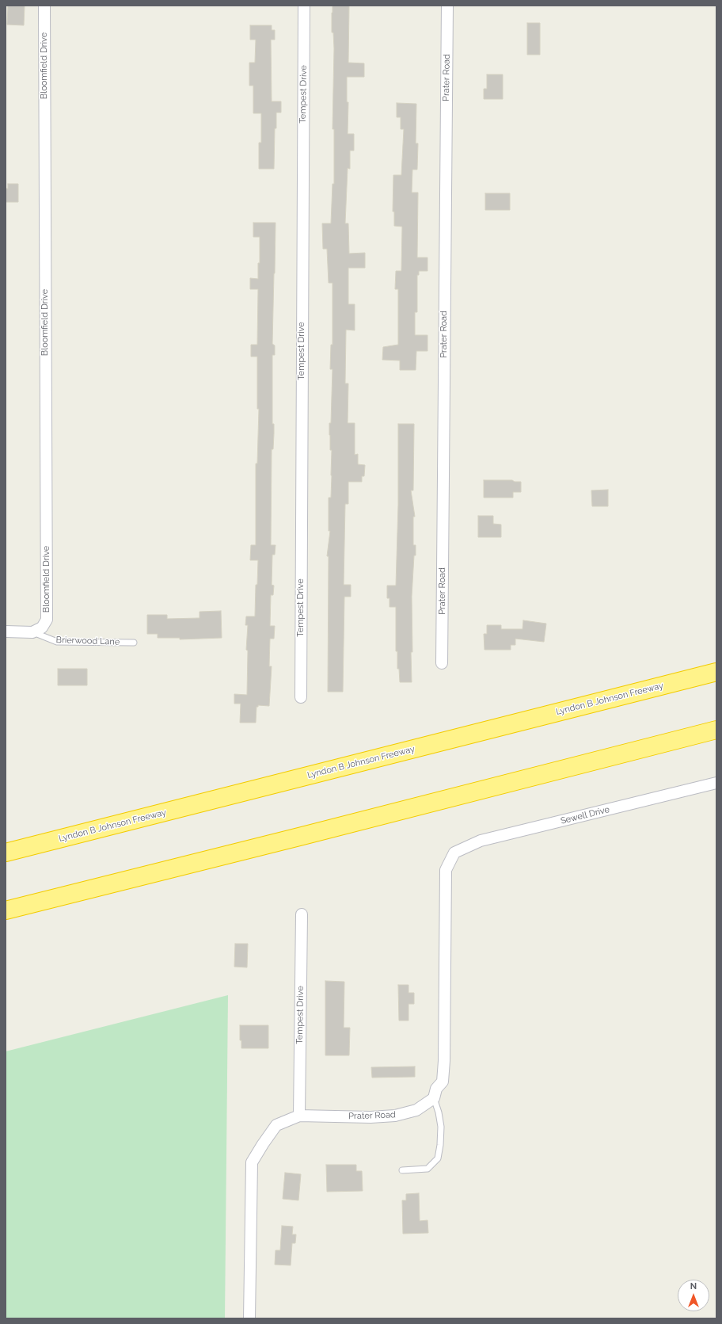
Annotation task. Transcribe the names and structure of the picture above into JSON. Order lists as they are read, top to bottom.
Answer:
{
  "streets": {
    "highway": ["Lyndon B Johnson Freeway"],
    "street": [
      "Bloomfield Drive",
      "Prater Road",
      "Tempest Drive",
      "Brierwood Lane",
      "Sewell Drive"
    ]
  },
  "crossings": [
    ["Bloomfield Drive", "Brierwood Lane"],
    ["Prater Road", "Tempest Drive"],
    ["Prater Road", "Sewell Drive"]
  ],
  "north": "top"
}
